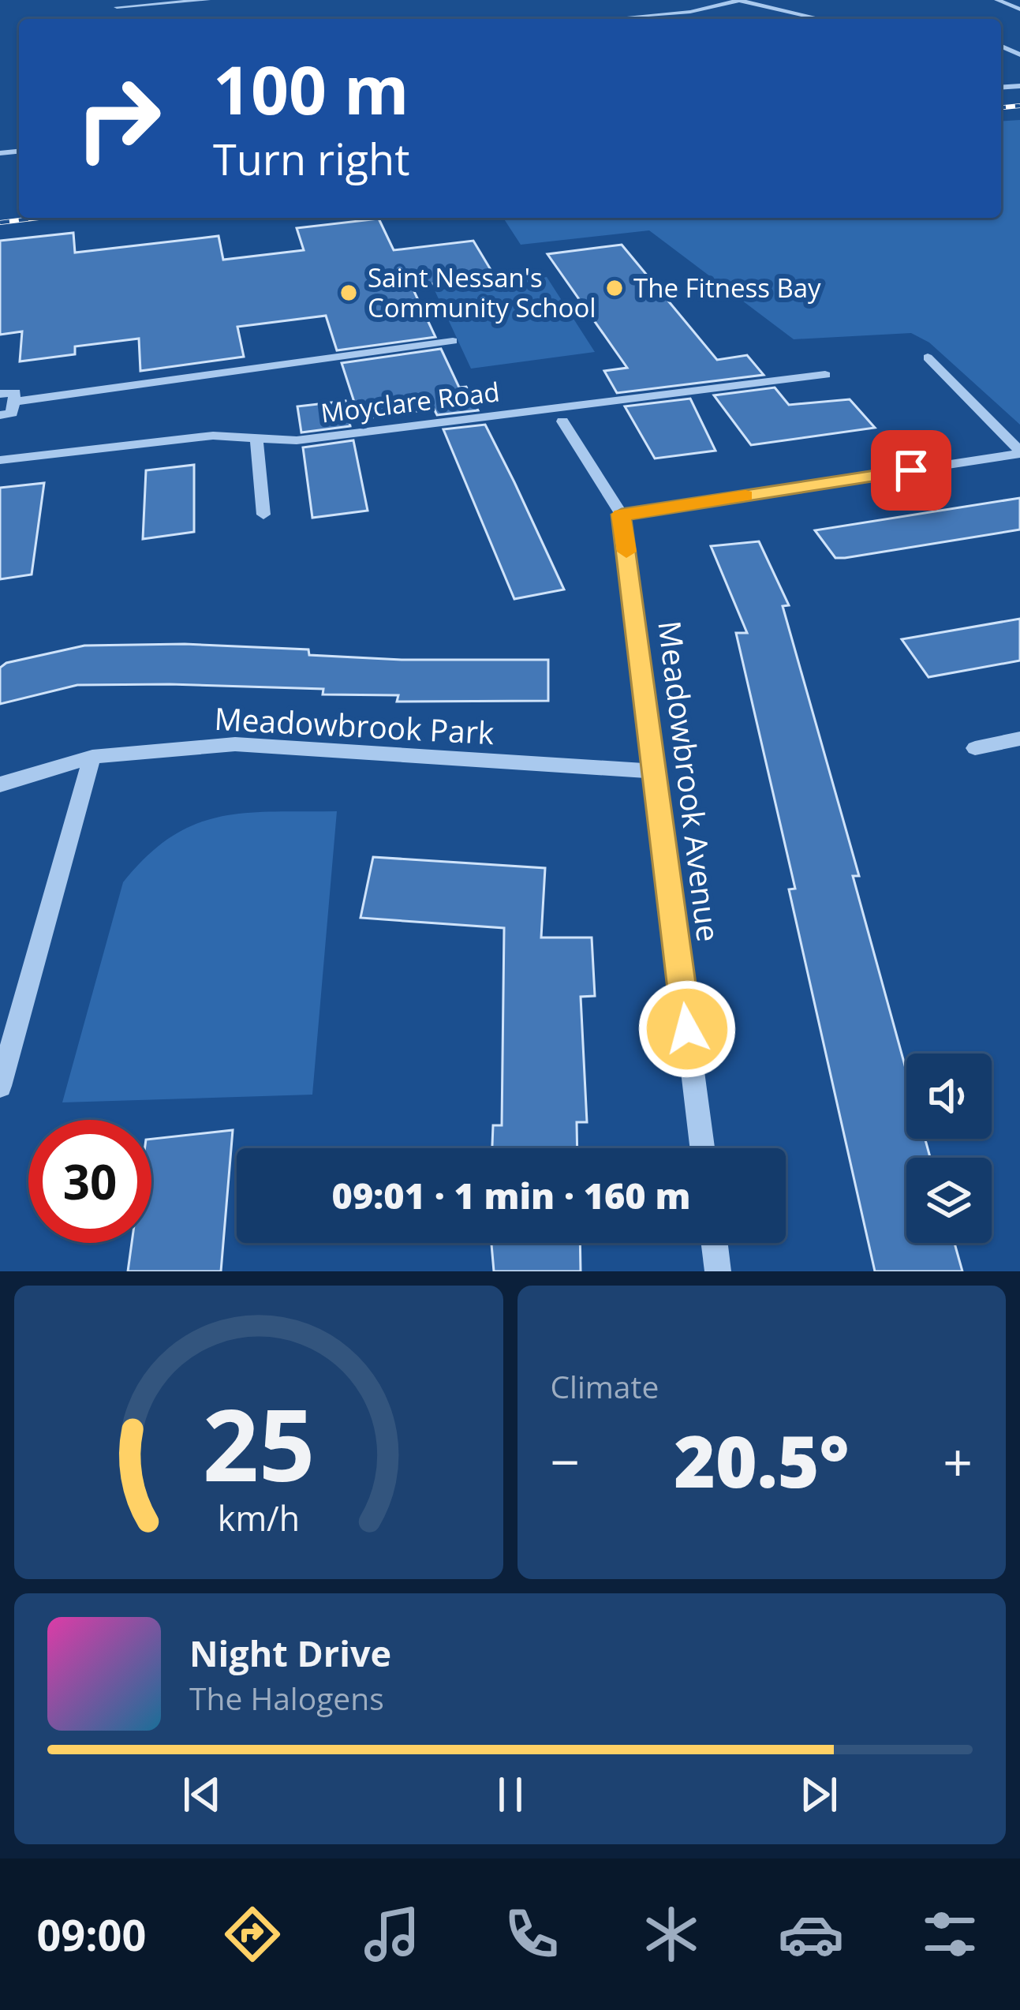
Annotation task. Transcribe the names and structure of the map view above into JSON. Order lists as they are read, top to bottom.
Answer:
{
  "streets": {
    "street": ["Moyclare Road", "Meadowbrook Park", "Meadowbrook Avenue"]
  },
  "crossings": [
    ["Meadowbrook Park", "Meadowbrook Avenue"]
  ],
  "places": ["The Fitness Bay", "Saint Nessan's Community School"],
  "page": {
    "turn": ["100 m", "Turn right"],
    "limit": "30",
    "trip": "09:01 · 1 min · 160 m",
    "tile": "Climate",
    "heat": ["−", "20.5°", "+"],
    "song": ["Night Drive", "The Halogens"],
    "tabs": "09:00",
    "gauge": ["25", "km/h"]
  }
}
